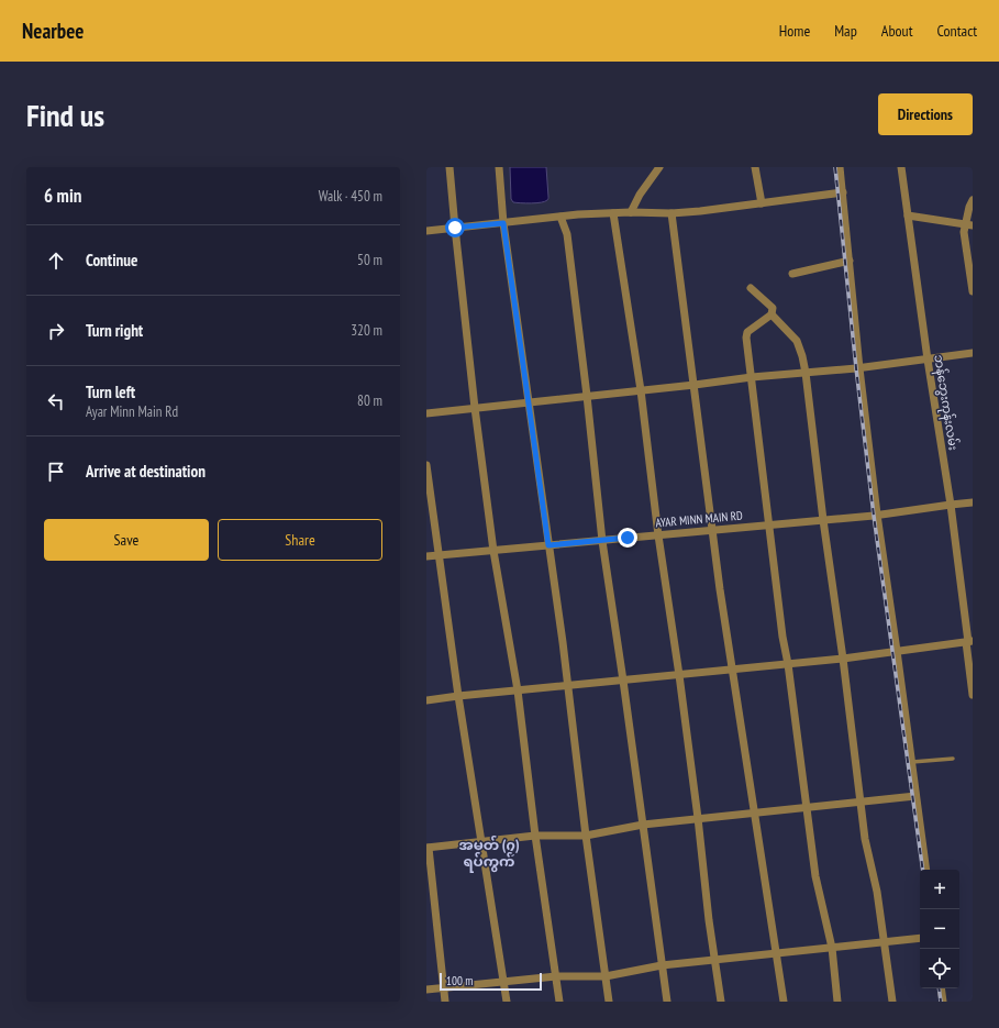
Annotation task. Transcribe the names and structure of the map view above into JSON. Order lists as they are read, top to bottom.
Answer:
{
  "streets": {
    "street": ["ဘန်ဘွေးကုန်းလမ်း", "AYAR MINN MAIN RD"]
  },
  "crossings": [
    ["ဘန်ဘွေးကုန်းလမ်း", "AYAR MINN MAIN RD"]
  ],
  "districts": ["အမှတ် (၇) ရပ်ကွက်"],
  "scale_bar": "100 m",
  "page": {
    "header": "Nearbee",
    "nav": [
      "Home",
      "Map",
      "About",
      "Contact"
    ],
    "buttons": [
      "Directions",
      ["Save", "Share"]
    ],
    "title": "Find us",
    "heading": ["6 min", "Walk · 450 m"],
    "list": [
      ["Continue", "50 m"],
      ["Turn right", "320 m"],
      ["Turn left", "Ayar Minn Main Rd", "80 m"],
      "Arrive at destination"
    ],
    "map_buttons": ["+", "−"],
    "scale": "100 m"
  }
}
